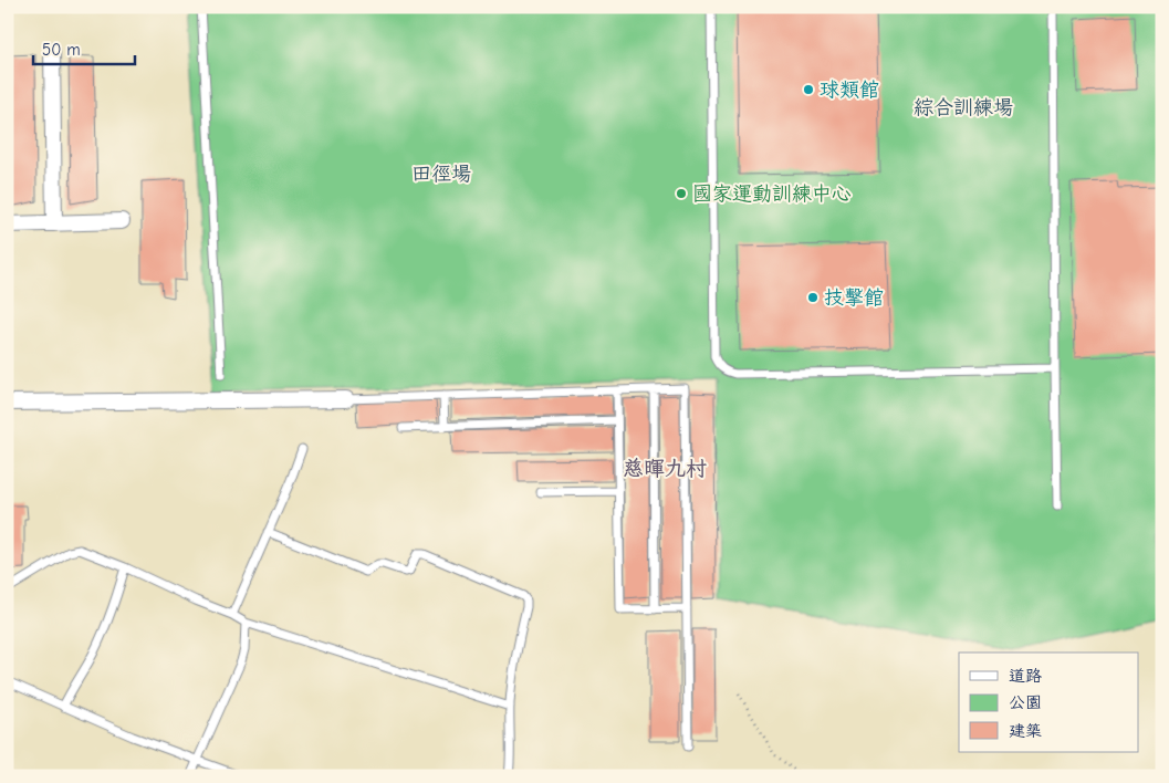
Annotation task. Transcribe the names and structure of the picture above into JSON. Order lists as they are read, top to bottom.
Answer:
{
  "districts": ["慈暉九村"],
  "parks": ["綜合訓練場", "田徑場"],
  "places": ["球類館", "國家運動訓練中心", "技擊館"],
  "legend": ["道路", "公園", "建築"],
  "scale_bar": "50 m"
}
